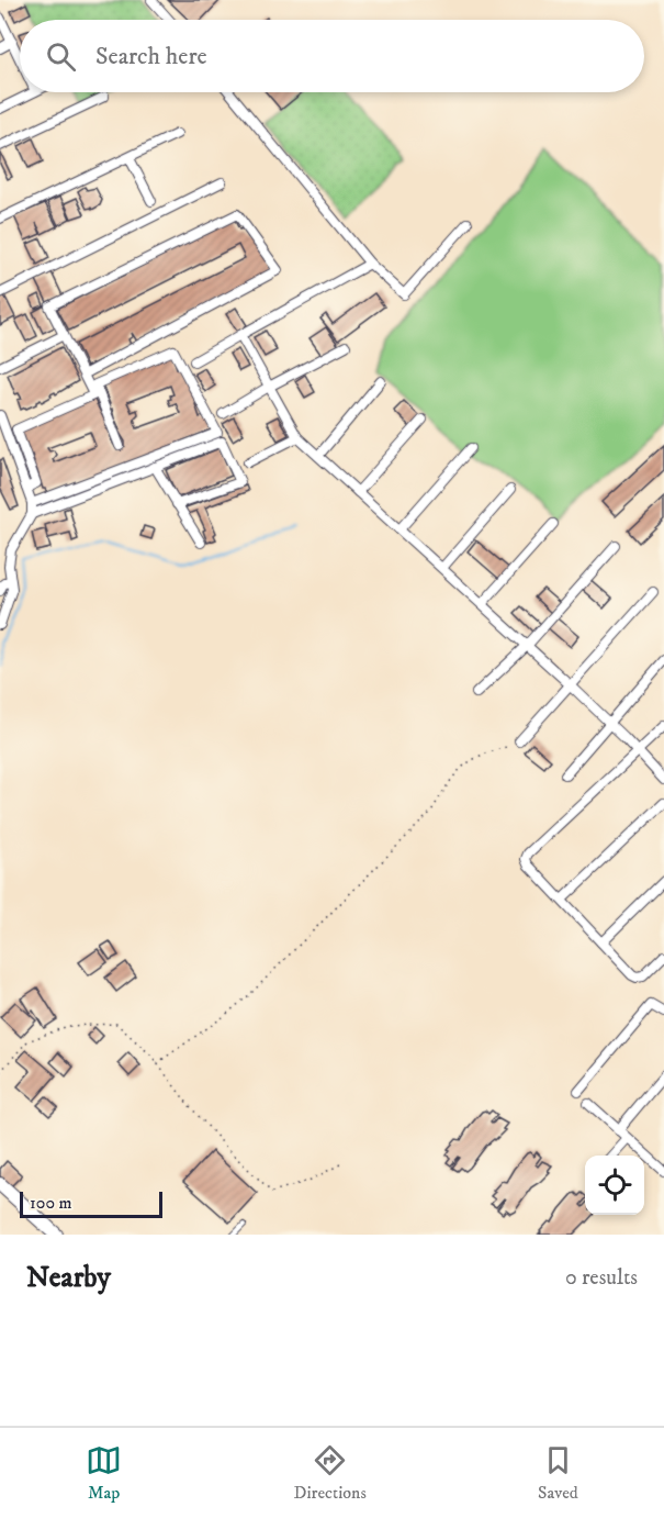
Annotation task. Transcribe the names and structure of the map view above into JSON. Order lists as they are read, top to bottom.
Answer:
{
  "scale_bar": "100 m",
  "page": {
    "search": "Search here",
    "scale": "100 m",
    "heading": ["Nearby", "0 results"],
    "nav": ["Map", "Directions", "Saved"]
  }
}
